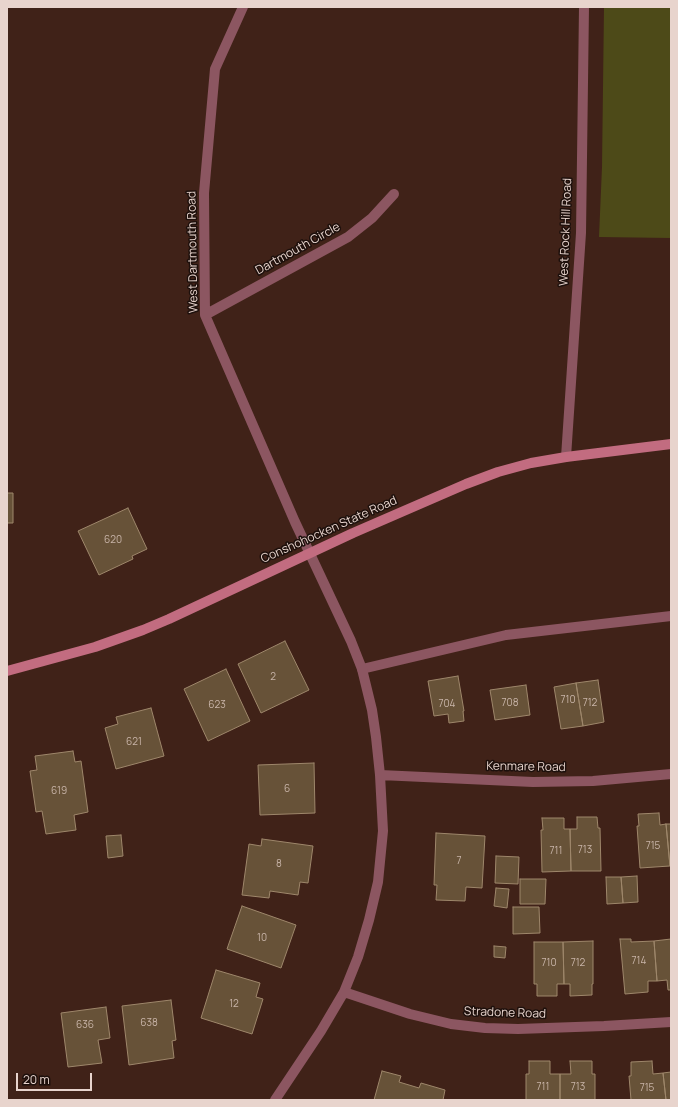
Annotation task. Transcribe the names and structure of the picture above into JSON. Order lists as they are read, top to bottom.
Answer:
{
  "streets": {
    "main road": ["Conshohocken State Road"],
    "street": [
      "West Rock Hill Road",
      "Dartmouth Circle",
      "West Dartmouth Road",
      "Kenmare Road",
      "Stradone Road"
    ]
  },
  "crossings": [
    ["West Rock Hill Road", "Conshohocken State Road"],
    ["Dartmouth Circle", "West Dartmouth Road"],
    ["West Dartmouth Road", "Conshohocken State Road"],
    ["West Dartmouth Road", "Kenmare Road"],
    ["West Dartmouth Road", "Stradone Road"]
  ],
  "house_numbers": [
    "620",
    "2",
    "710",
    "708",
    "712",
    "704",
    "623",
    "621",
    "6",
    "619",
    "715",
    "713",
    "711",
    "7",
    "8",
    "10",
    "714",
    "710",
    "712",
    "12",
    "638",
    "636",
    "711",
    "713",
    "715"
  ],
  "scale_bar": "20 m"
}
